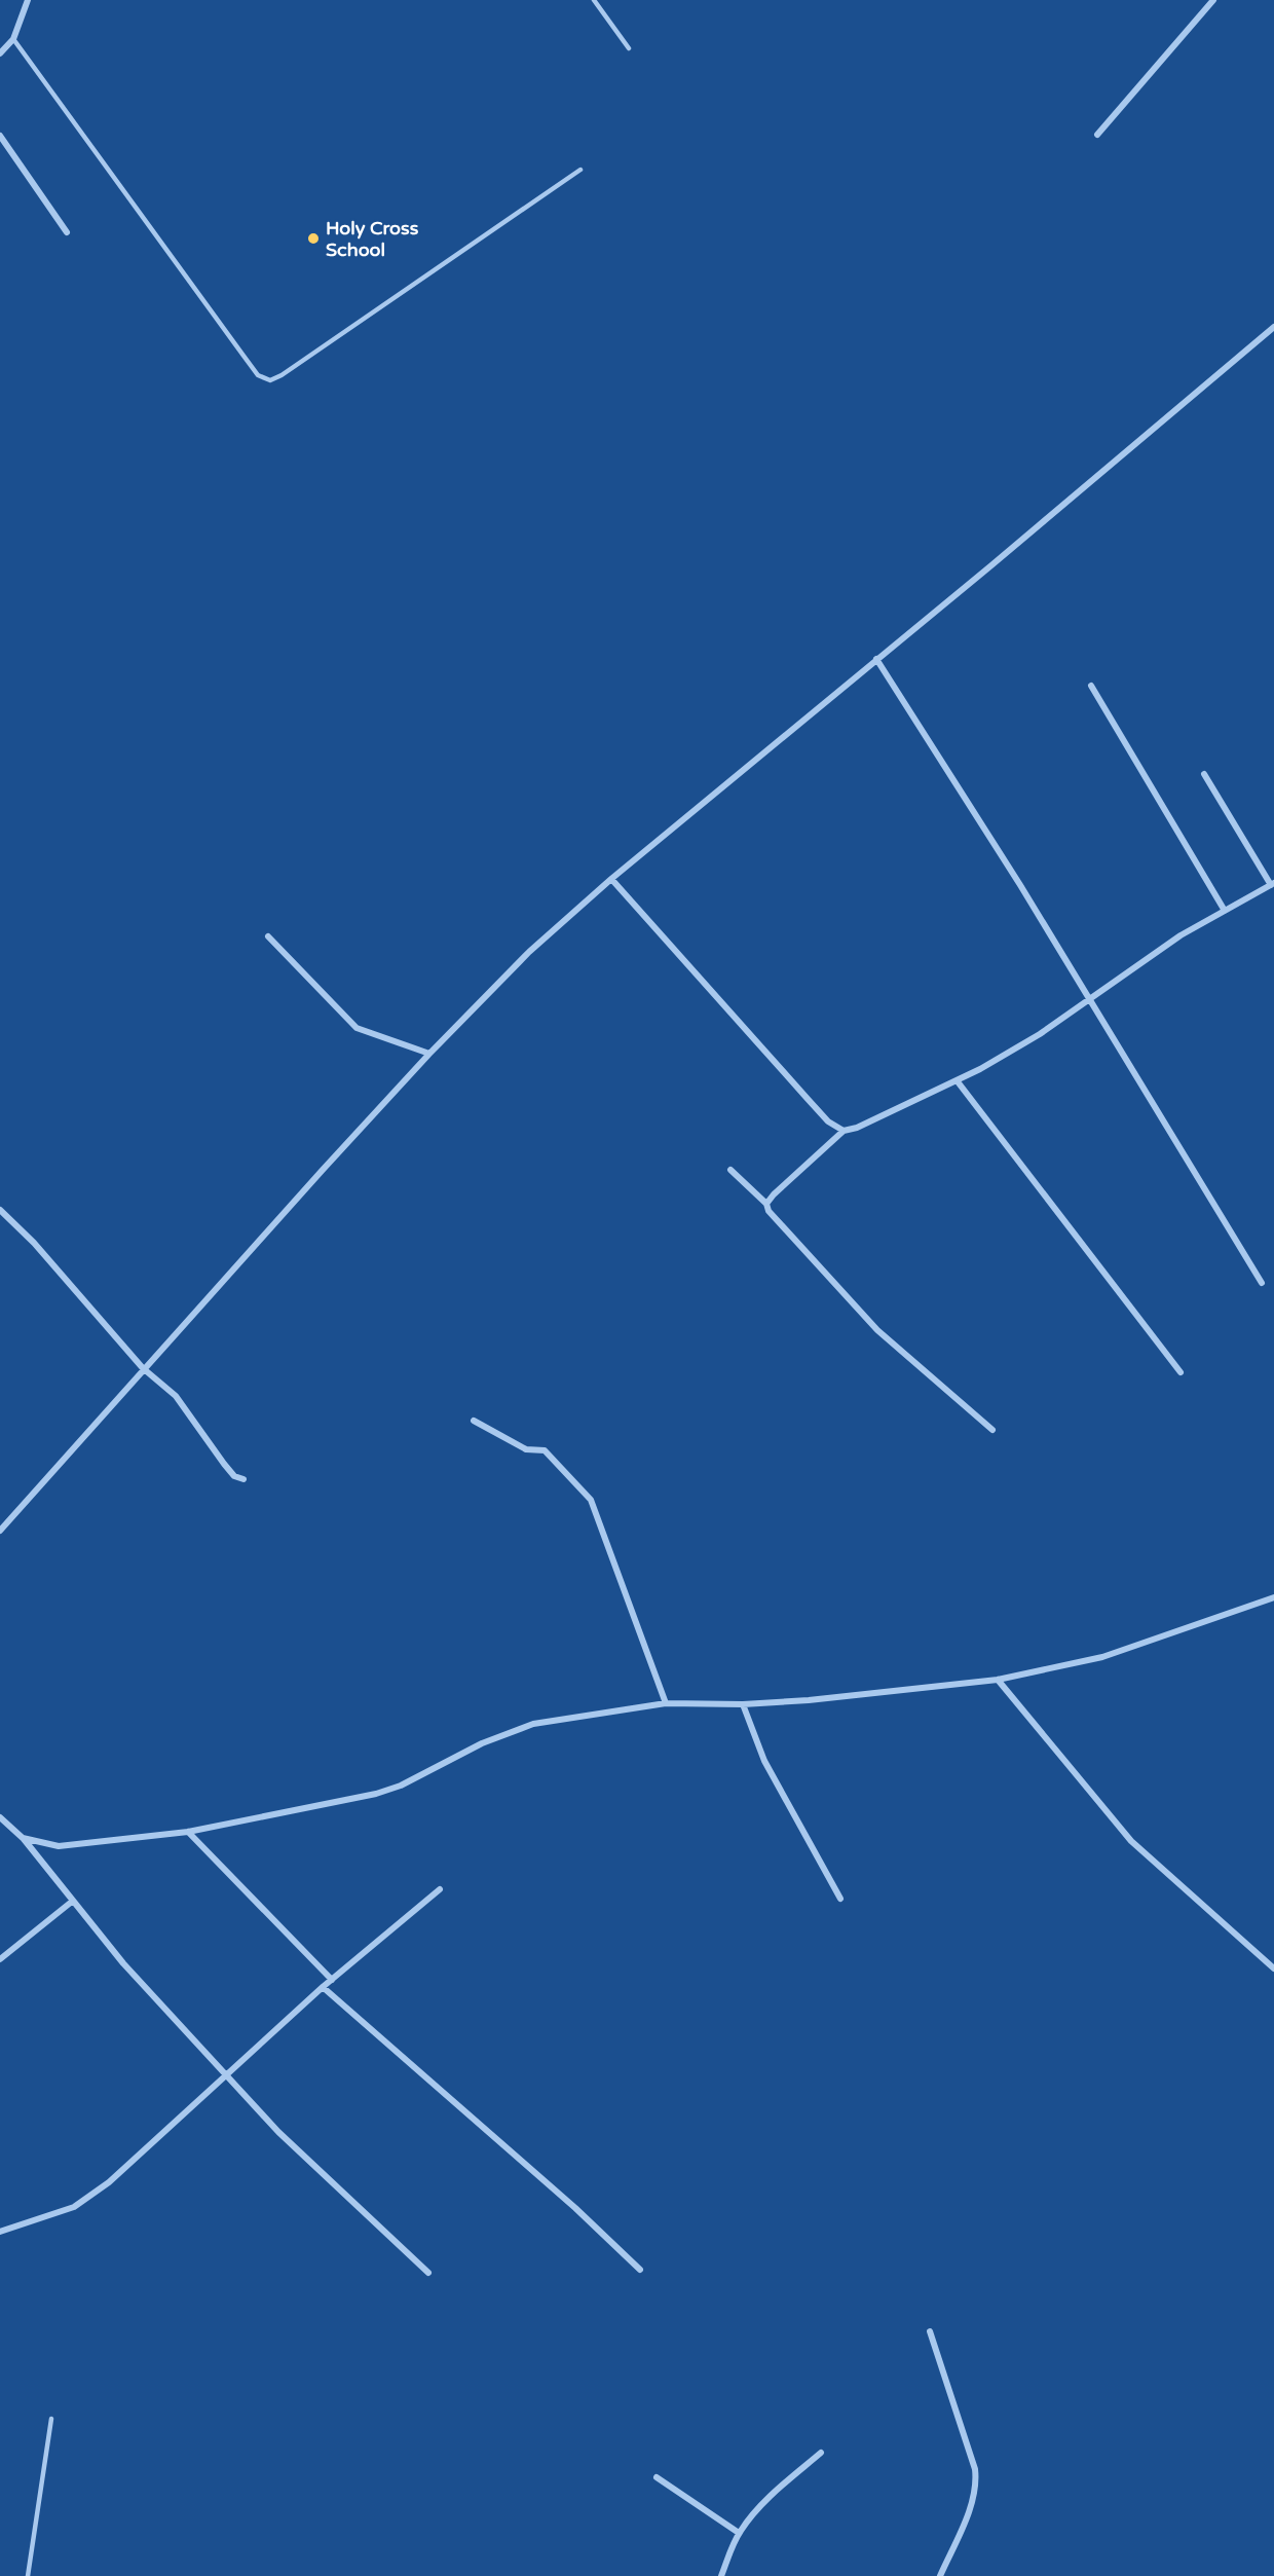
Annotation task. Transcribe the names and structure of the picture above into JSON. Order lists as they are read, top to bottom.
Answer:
{
  "places": ["Holy Cross School"]
}
